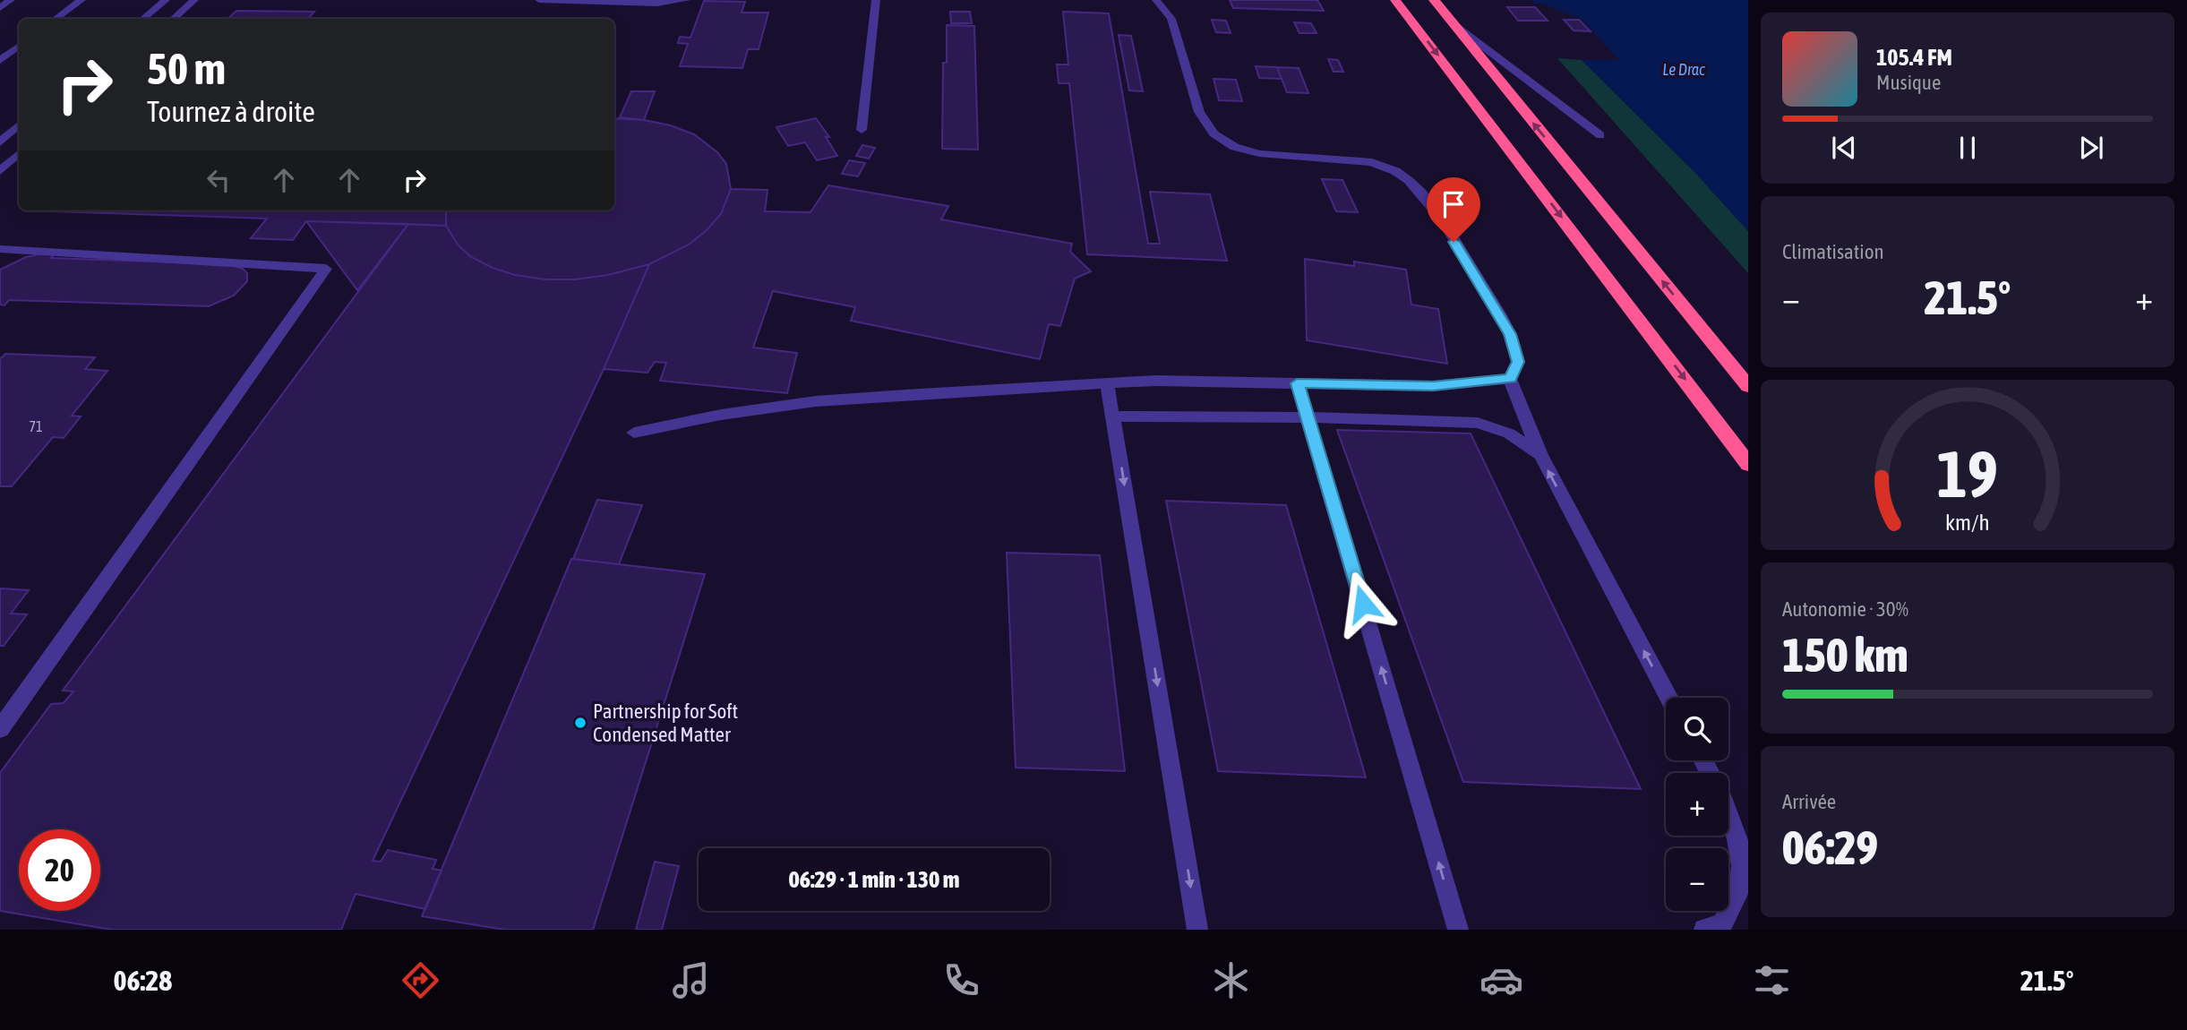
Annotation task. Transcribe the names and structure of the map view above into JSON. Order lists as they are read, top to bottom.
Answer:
{
  "water": ["Le Drac"],
  "places": ["Partnership for Soft Condensed Matter"],
  "house_numbers": ["71"],
  "page": {
    "turn": ["50 m", "Tournez à droite"],
    "song": ["105.4 FM", "Musique"],
    "tile": [
      "Climatisation",
      ["Autonomie · 30%", "150 km"],
      ["Arrivée", "06:29"]
    ],
    "heat": ["−", "21.5°", "+"],
    "map_buttons": ["+", "−"],
    "limit": "20",
    "trip": "06:29 · 1 min · 130 m",
    "tabs": ["06:28", "21.5°"],
    "gauge": ["19", "km/h"]
  }
}
